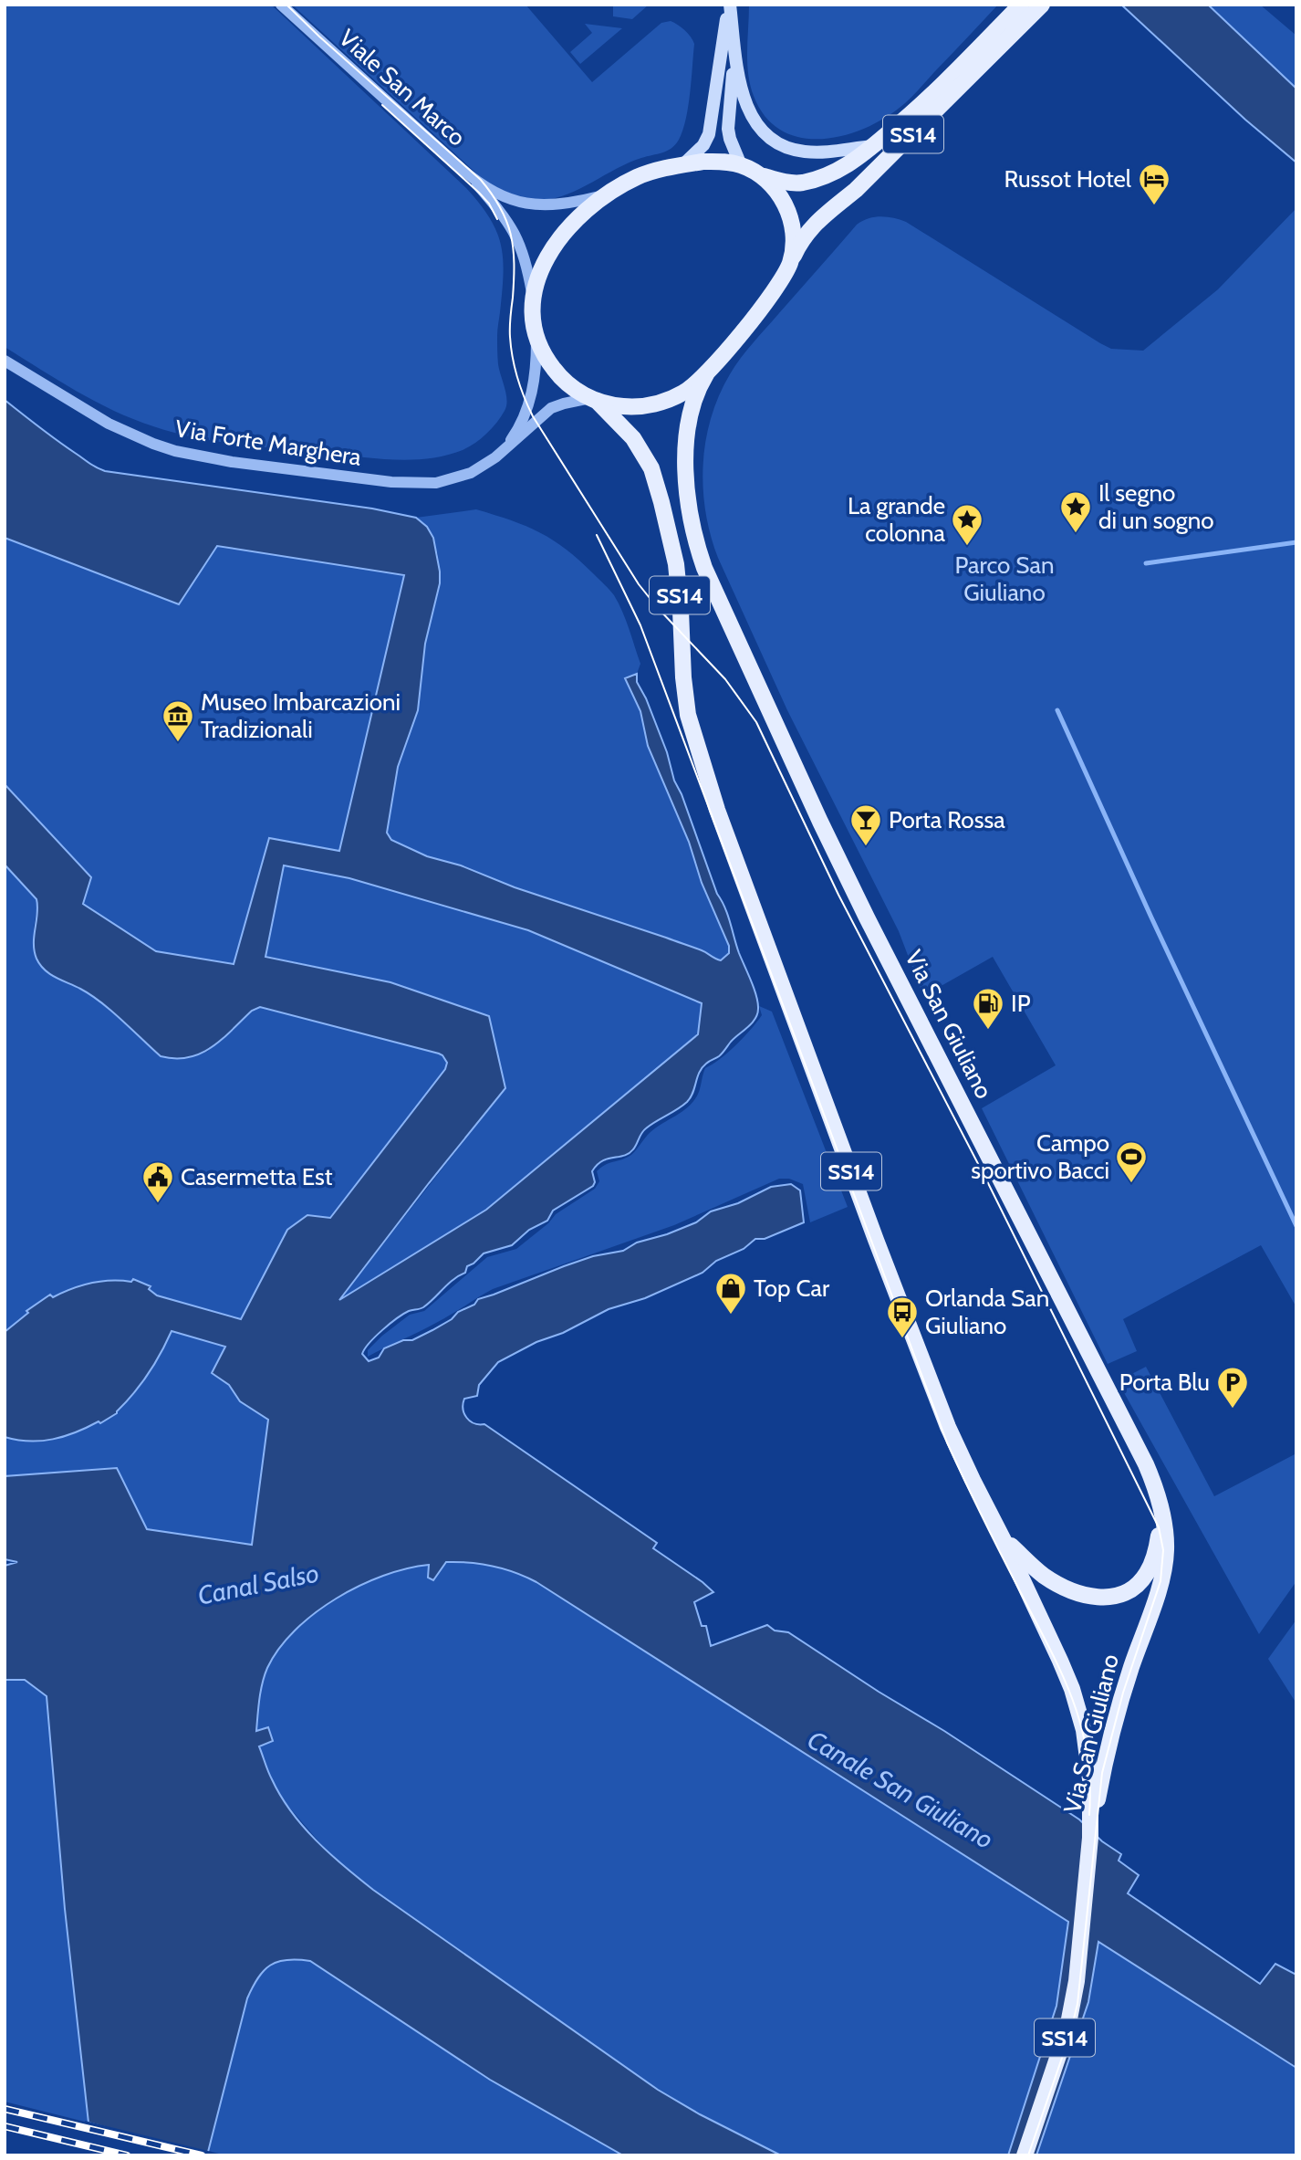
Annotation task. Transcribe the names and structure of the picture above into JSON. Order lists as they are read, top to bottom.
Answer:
{
  "streets": {
    "main road": ["SS14", "Via San Giuliano"],
    "street": ["Viale San Marco", "Via Forte Marghera"]
  },
  "crossings": [
    ["Viale San Marco", "SS14"],
    ["SS14", "Via San Giuliano"],
    ["Via Forte Marghera", "Via San Giuliano"]
  ],
  "water": ["Canal Salso", "Canale San Giuliano"],
  "parks": ["Parco San Giuliano"],
  "places": {
    "hotel": ["Russot Hotel"],
    "place": ["Il segno di un sogno", "La grande colonna"],
    "museum": ["Museo Imbarcazioni Tradizionali"],
    "bar": ["Porta Rossa"],
    "fuel station": ["IP"],
    "sports": ["Campo sportivo Bacci"],
    "public building": ["Casermetta Est"],
    "shop": ["Top Car"],
    "bus stop": ["Orlanda San Giuliano"],
    "parking": ["Porta Blu"]
  }
}
